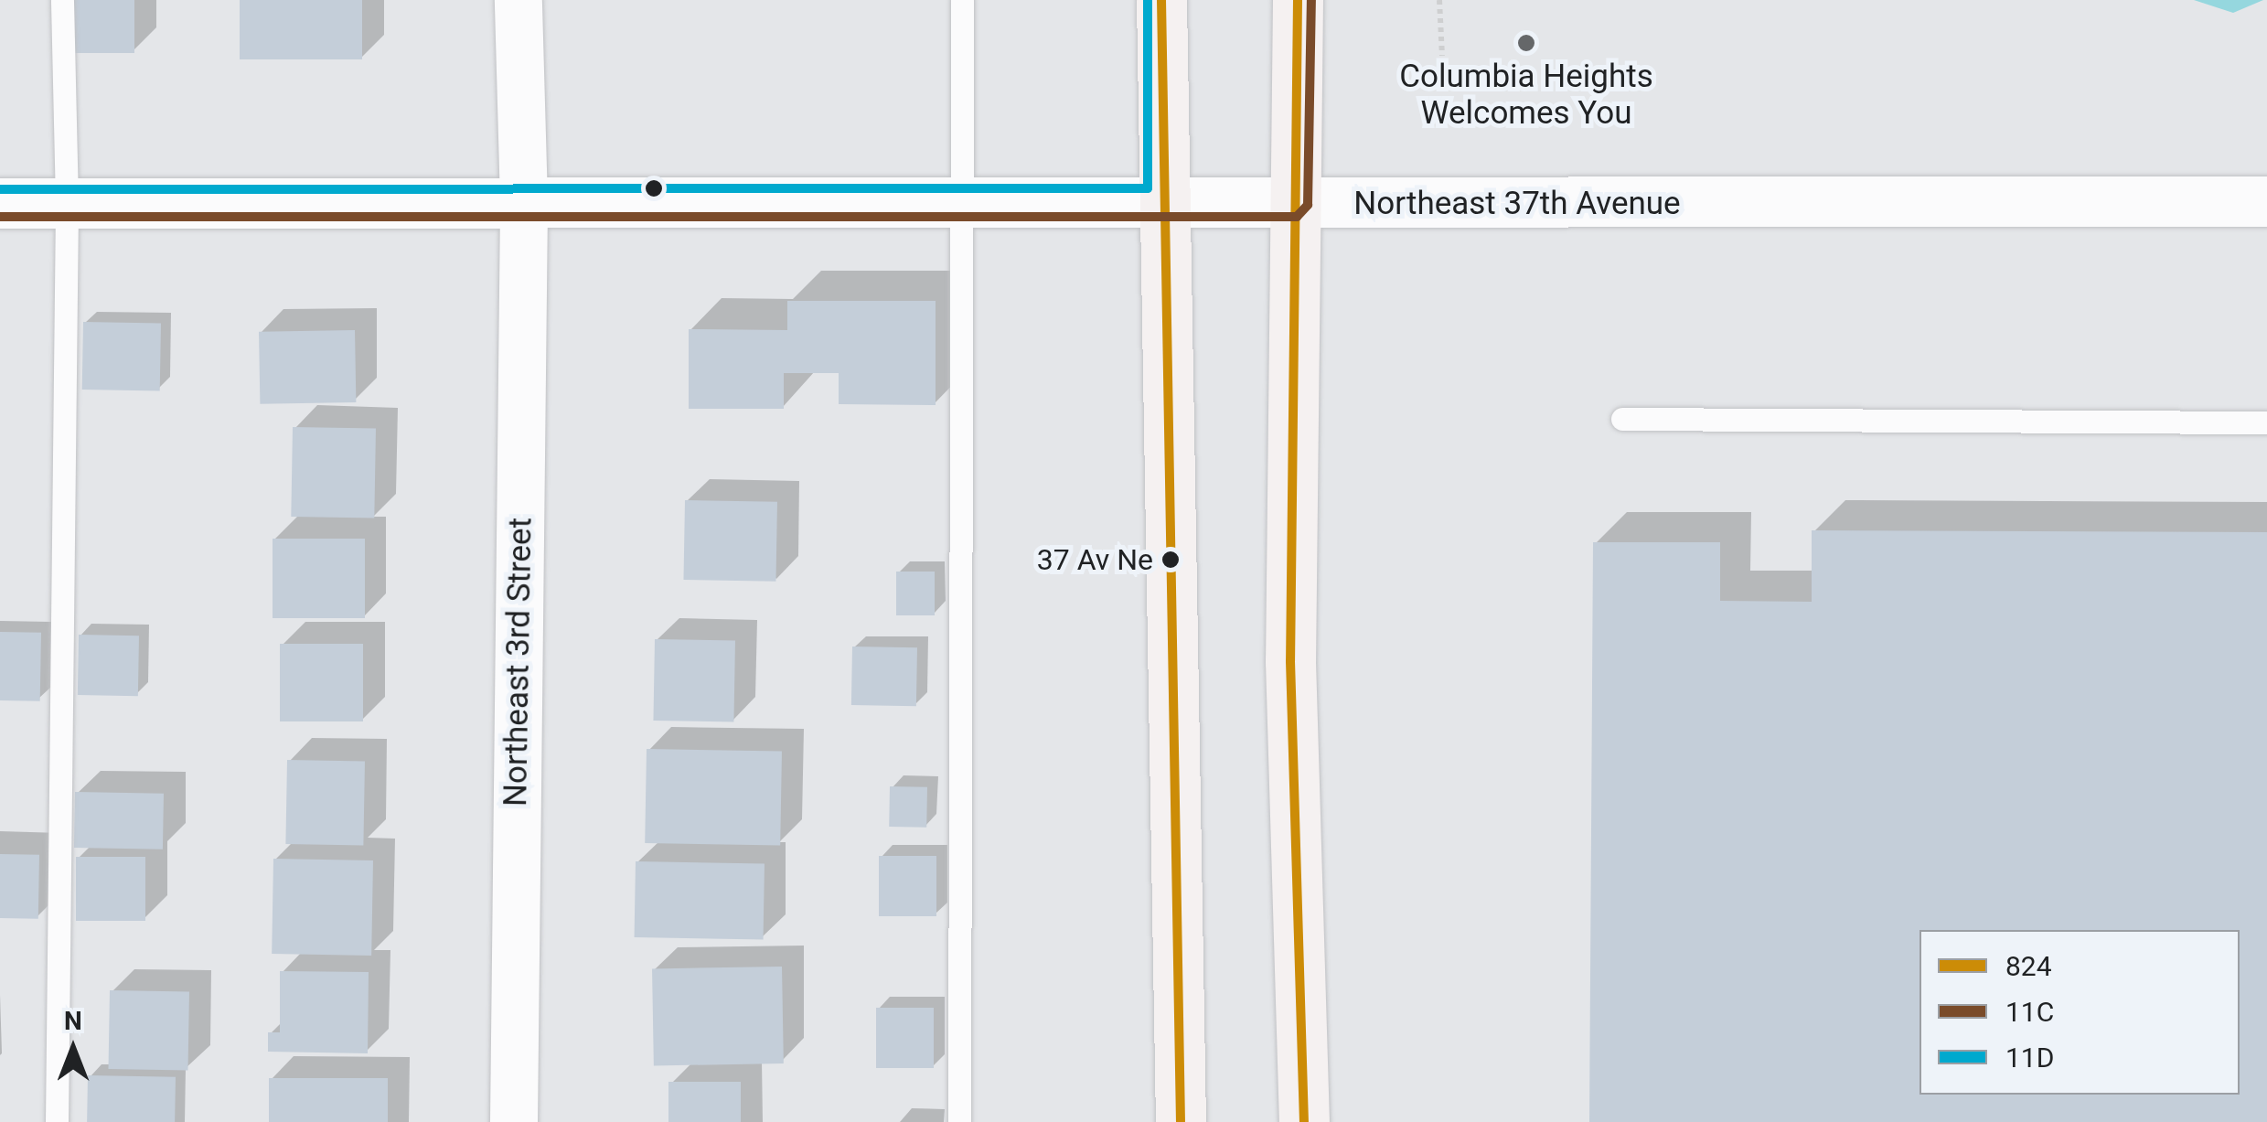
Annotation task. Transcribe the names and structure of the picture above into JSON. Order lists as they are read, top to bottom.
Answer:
{
  "streets": {
    "street": ["Northeast 37th Avenue", "Northeast 3rd Street"]
  },
  "crossings": [
    ["Northeast 37th Avenue", "Northeast 3rd Street"]
  ],
  "places": ["Columbia Heights Welcomes You", "37 Av Ne"],
  "lines": ["transit line 824", "transit line 11C", "transit line 11D"],
  "legend": ["824", "11C", "11D"],
  "north": "top"
}
